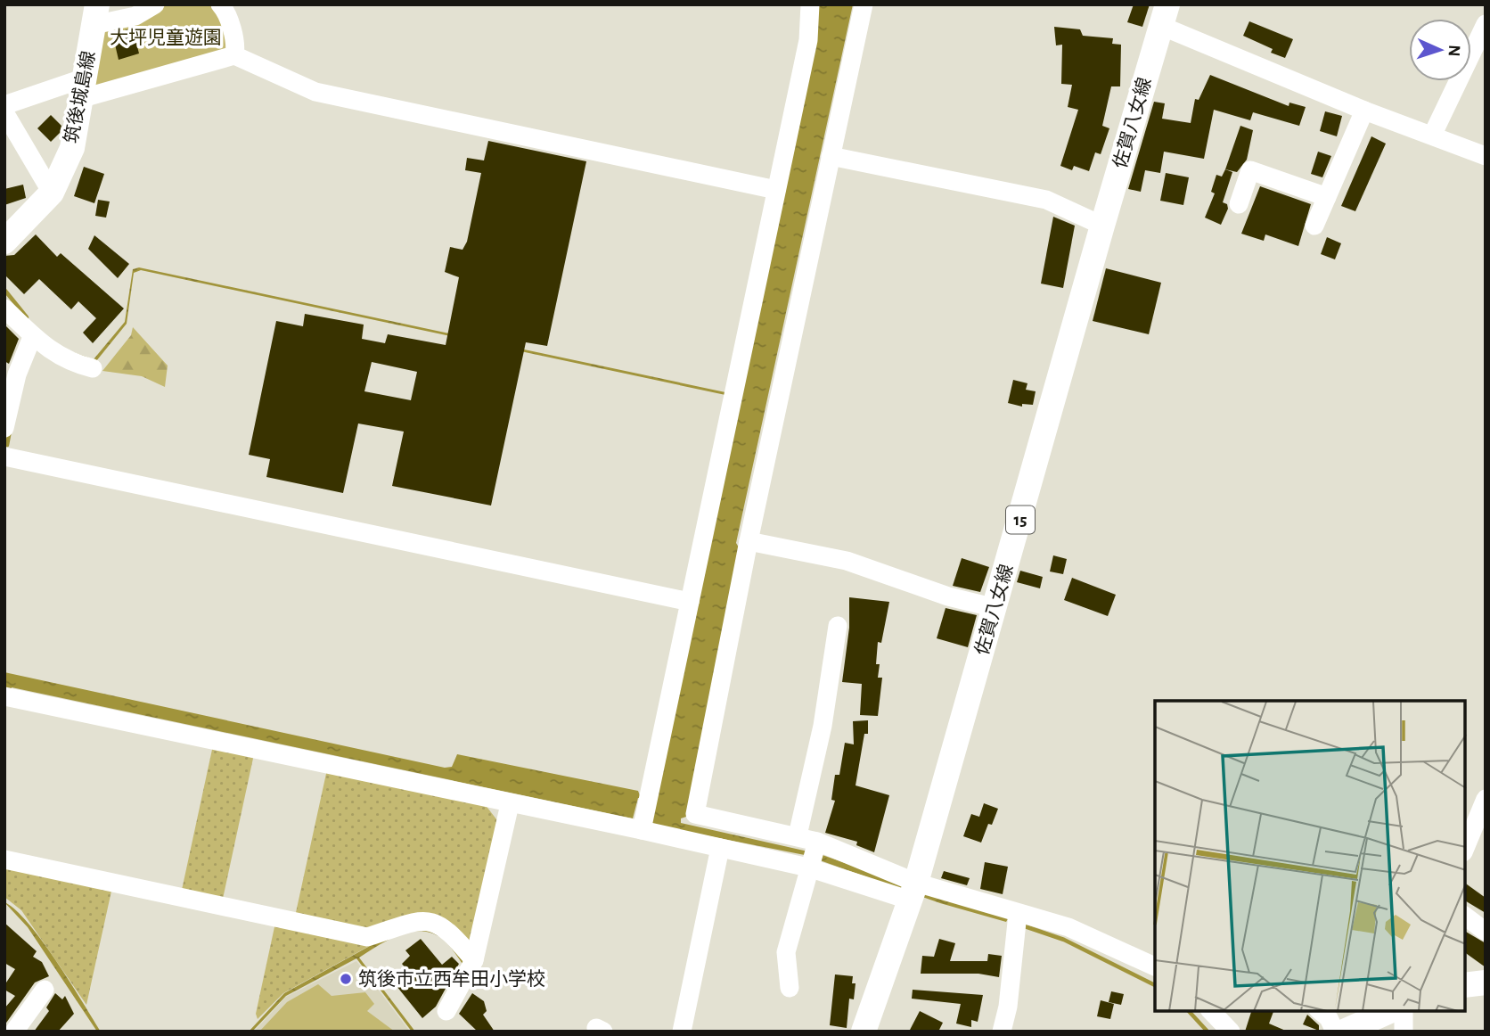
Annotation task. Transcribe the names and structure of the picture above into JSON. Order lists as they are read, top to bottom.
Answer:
{
  "streets": {
    "main road": ["筑後城島線", "佐賀八女線", "15"]
  },
  "parks": ["大坪児童遊園"],
  "places": ["筑後市立西牟田小学校"],
  "north": "right"
}
